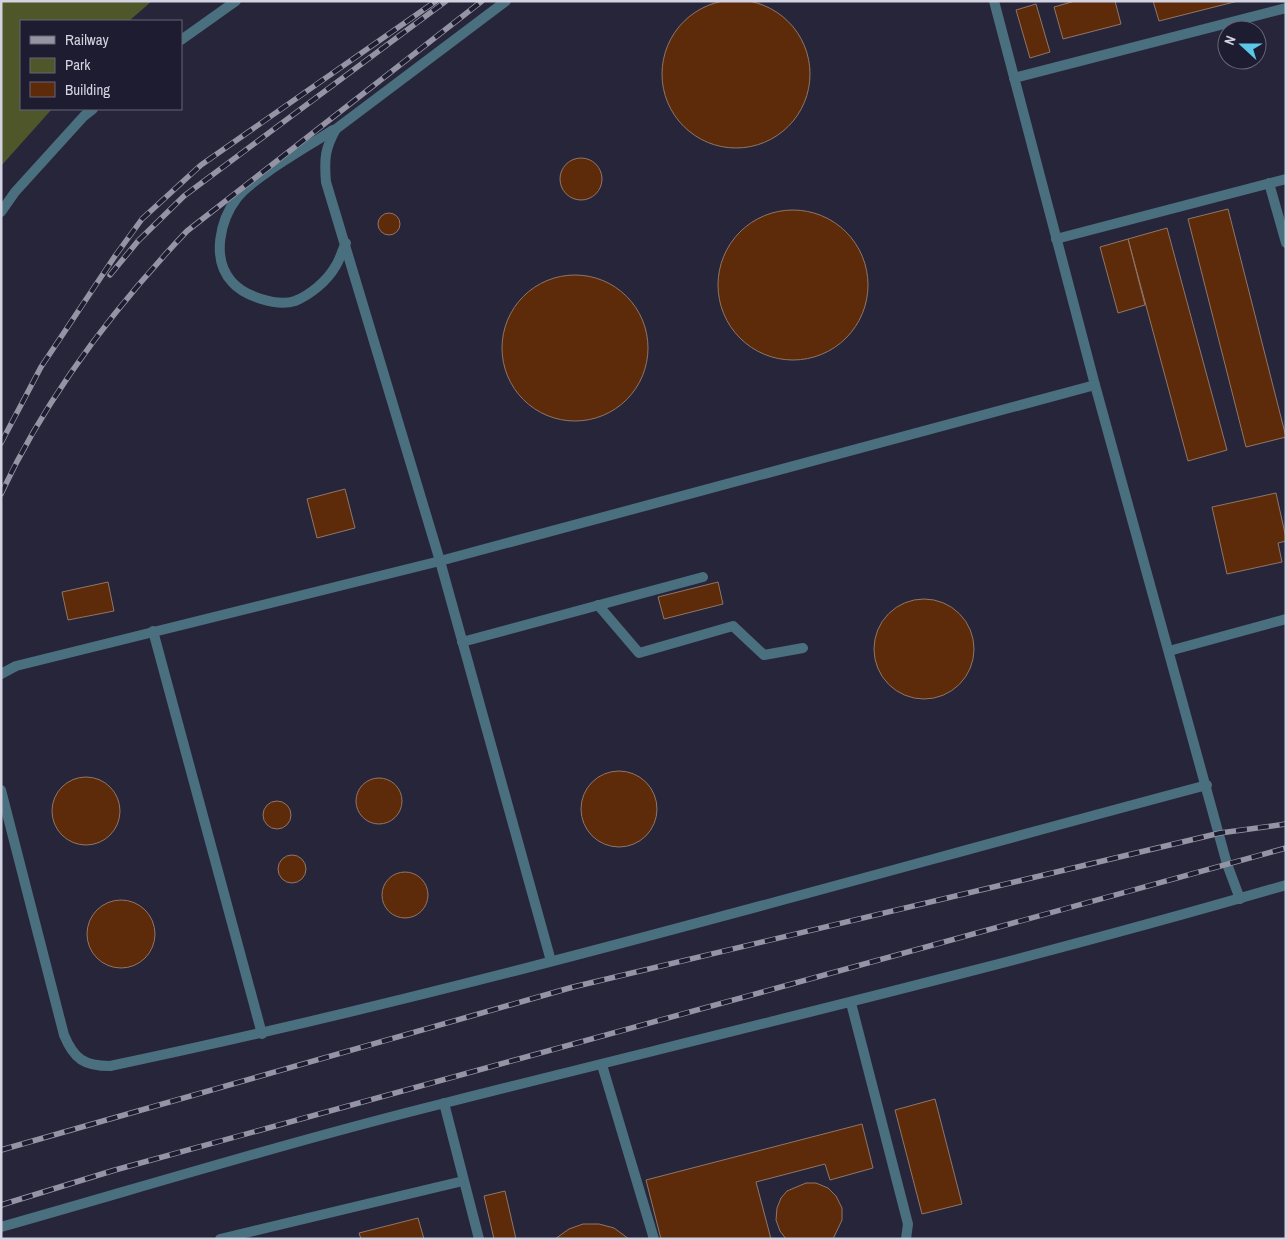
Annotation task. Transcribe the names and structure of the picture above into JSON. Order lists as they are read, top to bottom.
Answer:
{
  "legend": ["Railway", "Park", "Building"],
  "north": "left"
}
